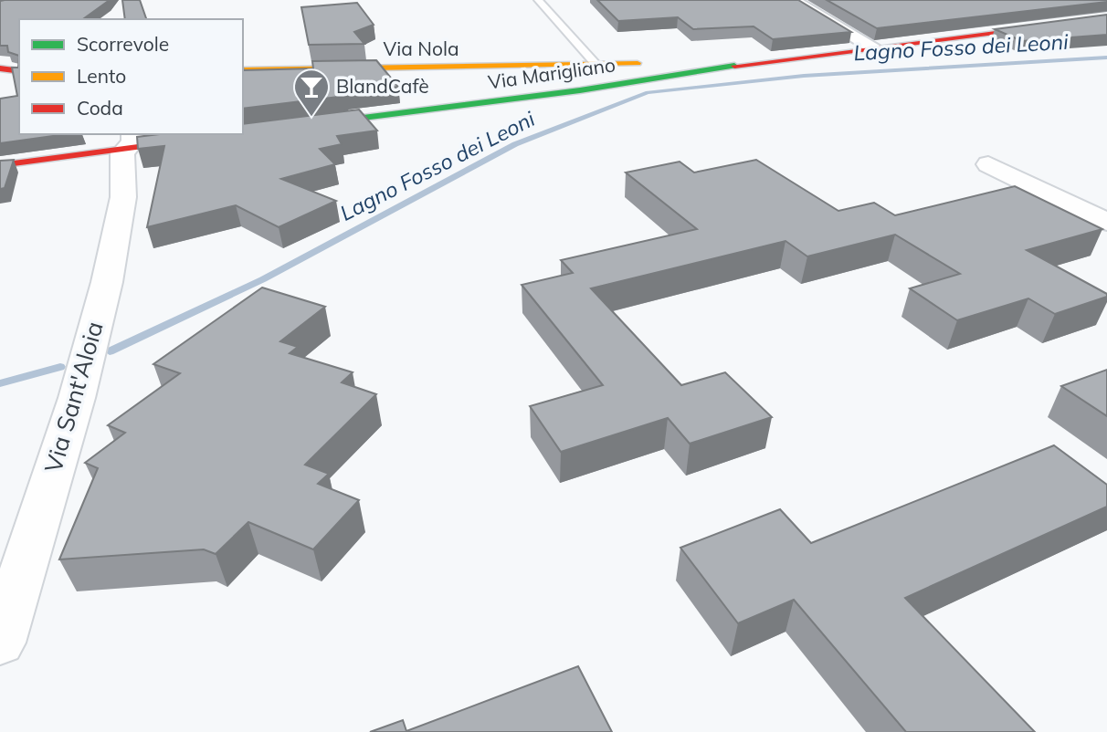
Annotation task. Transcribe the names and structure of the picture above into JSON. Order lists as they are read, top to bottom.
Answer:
{
  "streets": {
    "street": ["Via Nola", "Via Marigliano", "Via Sant'Aloia"]
  },
  "crossings": [
    ["Via Nola", "Via Marigliano"]
  ],
  "water": ["Lagno Fosso dei Leoni"],
  "places": {
    "bar": ["BlandCafè"]
  },
  "legend": ["Scorrevole", "Lento", "Coda"]
}
